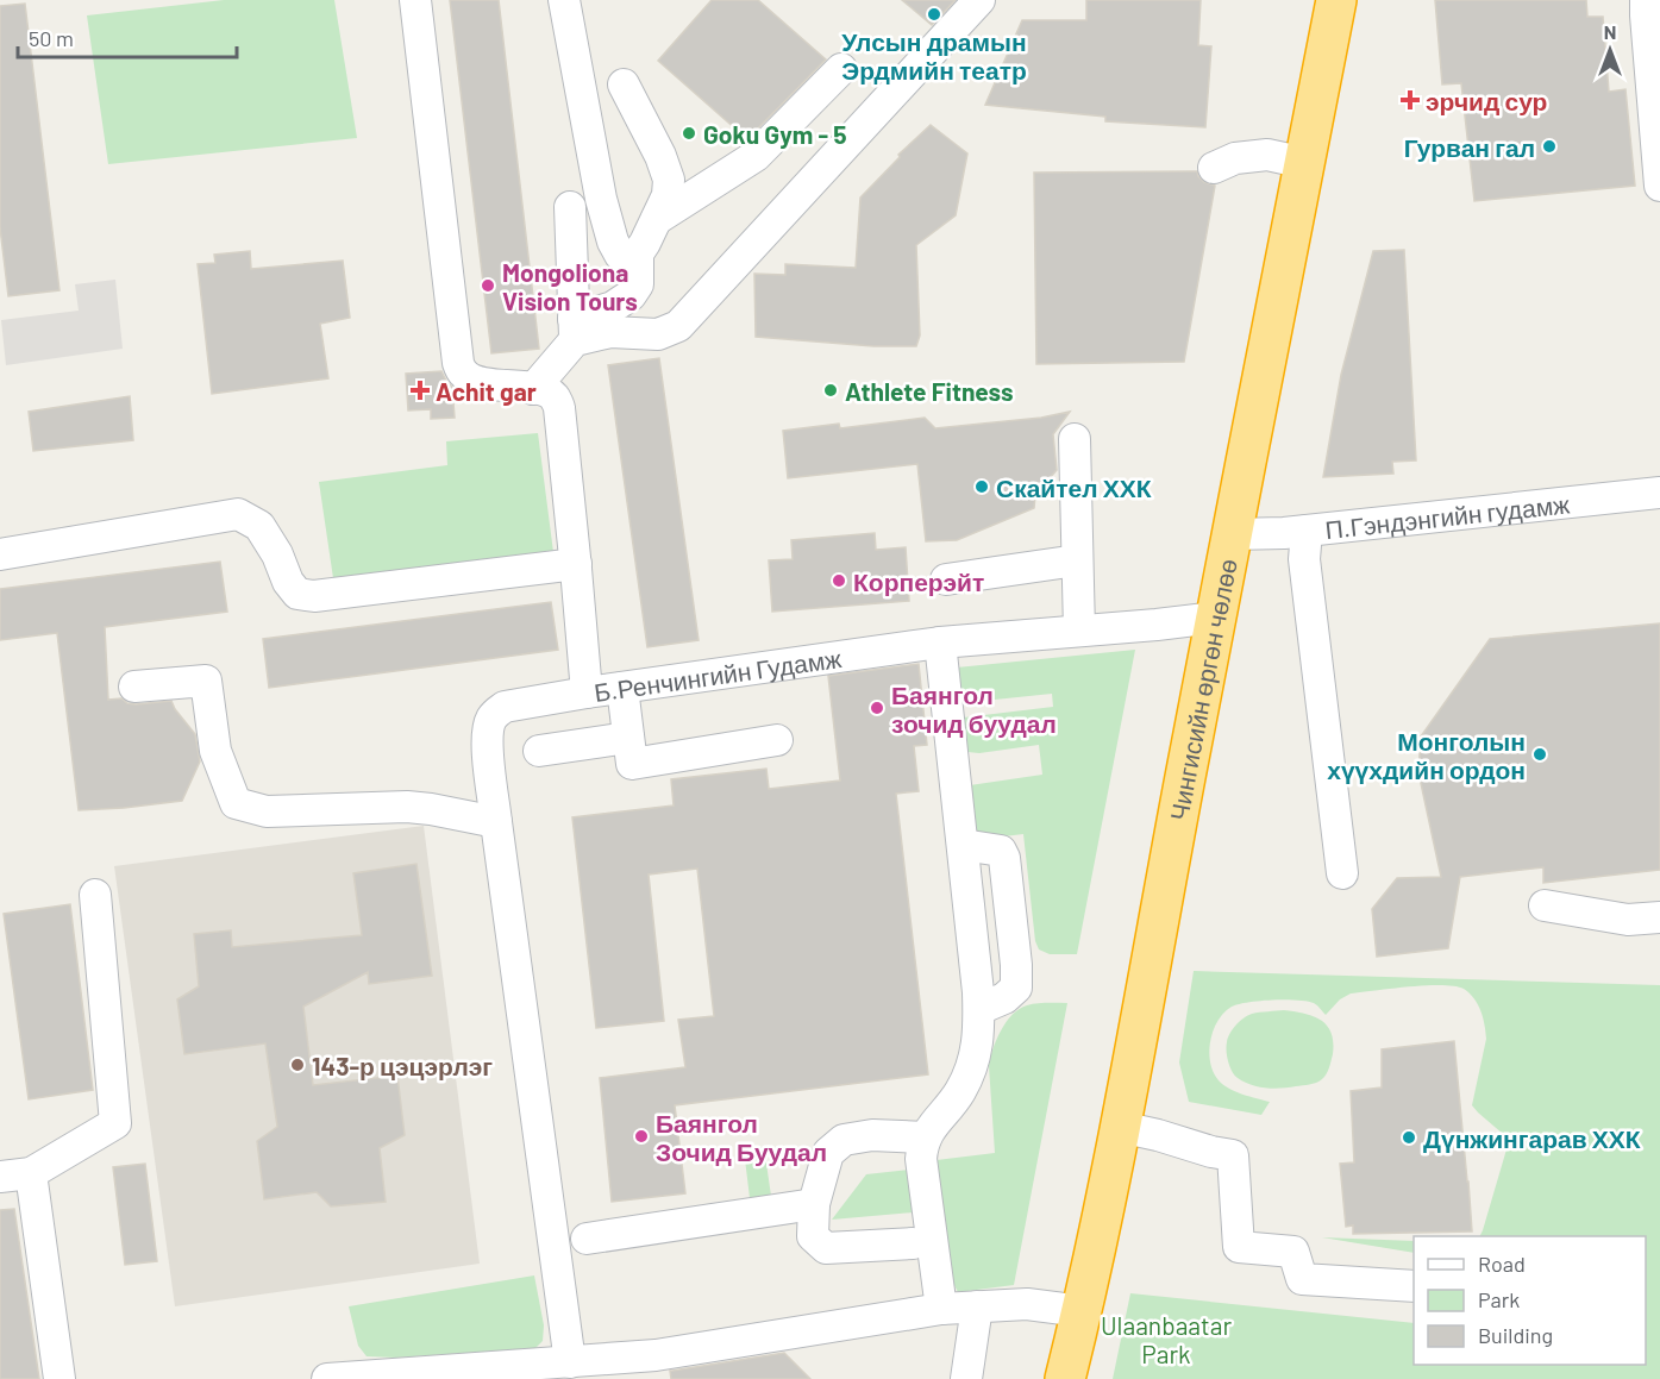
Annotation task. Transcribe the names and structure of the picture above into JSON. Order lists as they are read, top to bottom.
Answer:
{
  "streets": {
    "highway": ["Чингисийн өргөн чөлөө"],
    "street": ["П.Гэндэнгийн гудамж", "Б.Ренчингийн Гудамж"]
  },
  "crossings": [
    ["П.Гэндэнгийн гудамж", "Чингисийн өргөн чөлөө"],
    ["Б.Ренчингийн Гудамж", "Чингисийн өргөн чөлөө"]
  ],
  "parks": ["Ulaanbaatar Park"],
  "places": {
    "other": [
      "Улсын драмын Эрдмийн театр",
      "Goku Gym - 5",
      "Гурван гал",
      "Mongoliona Vision Tours",
      "Athlete Fitness",
      "Скайтел ХХК",
      "Корперэйт",
      "Баянгол зочид буудал",
      "Монголын хүүхдийн ордон",
      "143-р цэцэрлэг",
      "Баянгол Зочид Буудал",
      "Дүнжингарав ХХК"
    ],
    "health": ["эрчид сур", "Achit gar"]
  },
  "legend": ["Road", "Park", "Building"],
  "scale_bar": "50 m",
  "north": "top"
}
